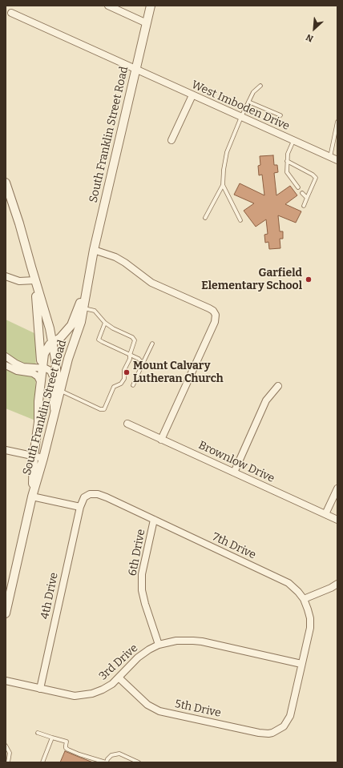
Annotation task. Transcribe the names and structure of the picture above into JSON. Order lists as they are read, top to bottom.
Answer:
{
  "streets": {
    "street": [
      "West Imboden Drive",
      "South Franklin Street Road",
      "Brownlow Drive",
      "7th Drive",
      "6th Drive",
      "4th Drive",
      "3rd Drive",
      "5th Drive"
    ]
  },
  "crossings": [
    ["West Imboden Drive", "South Franklin Street Road"],
    ["7th Drive", "6th Drive"],
    ["7th Drive", "4th Drive"],
    ["7th Drive", "3rd Drive"],
    ["7th Drive", "5th Drive"],
    ["6th Drive", "3rd Drive"],
    ["4th Drive", "3rd Drive"],
    ["3rd Drive", "5th Drive"]
  ],
  "places": ["Garfield Elementary School", "Mount Calvary Lutheran Church"],
  "north": "bottom left"
}
